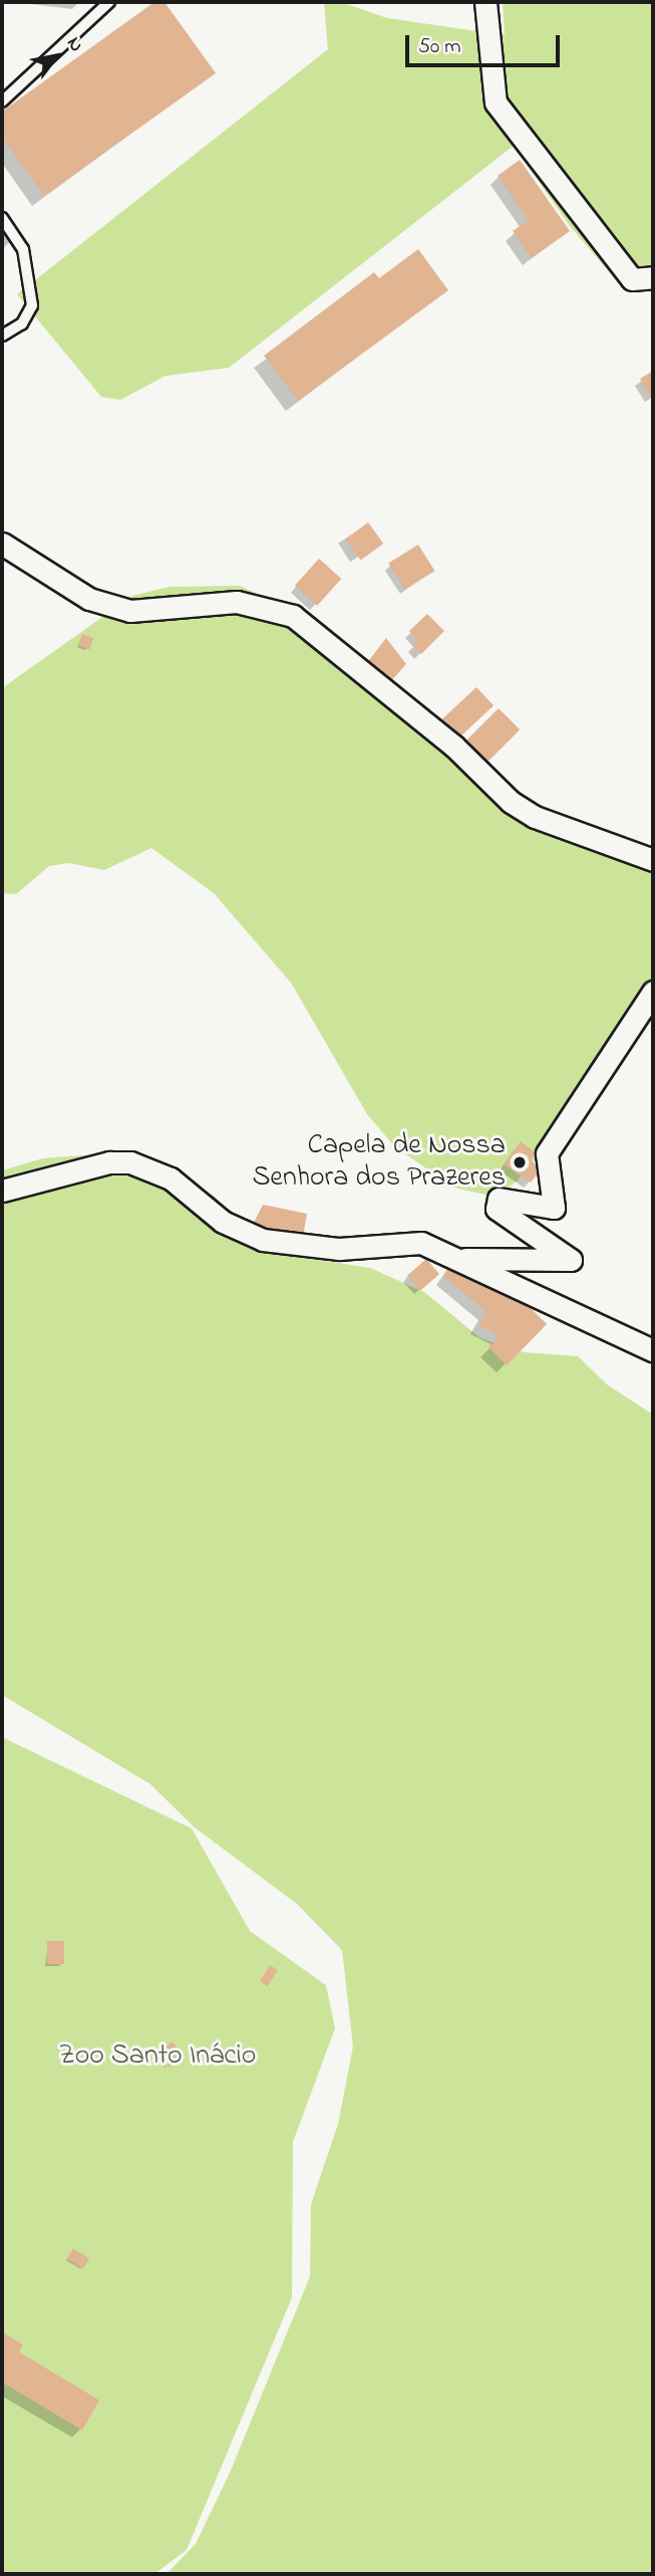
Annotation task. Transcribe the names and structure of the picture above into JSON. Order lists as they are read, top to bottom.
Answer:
{
  "parks": ["Zoo Santo Inácio"],
  "places": ["Capela de Nossa Senhora dos Prazeres"],
  "scale_bar": "50 m",
  "north": "top right"
}
